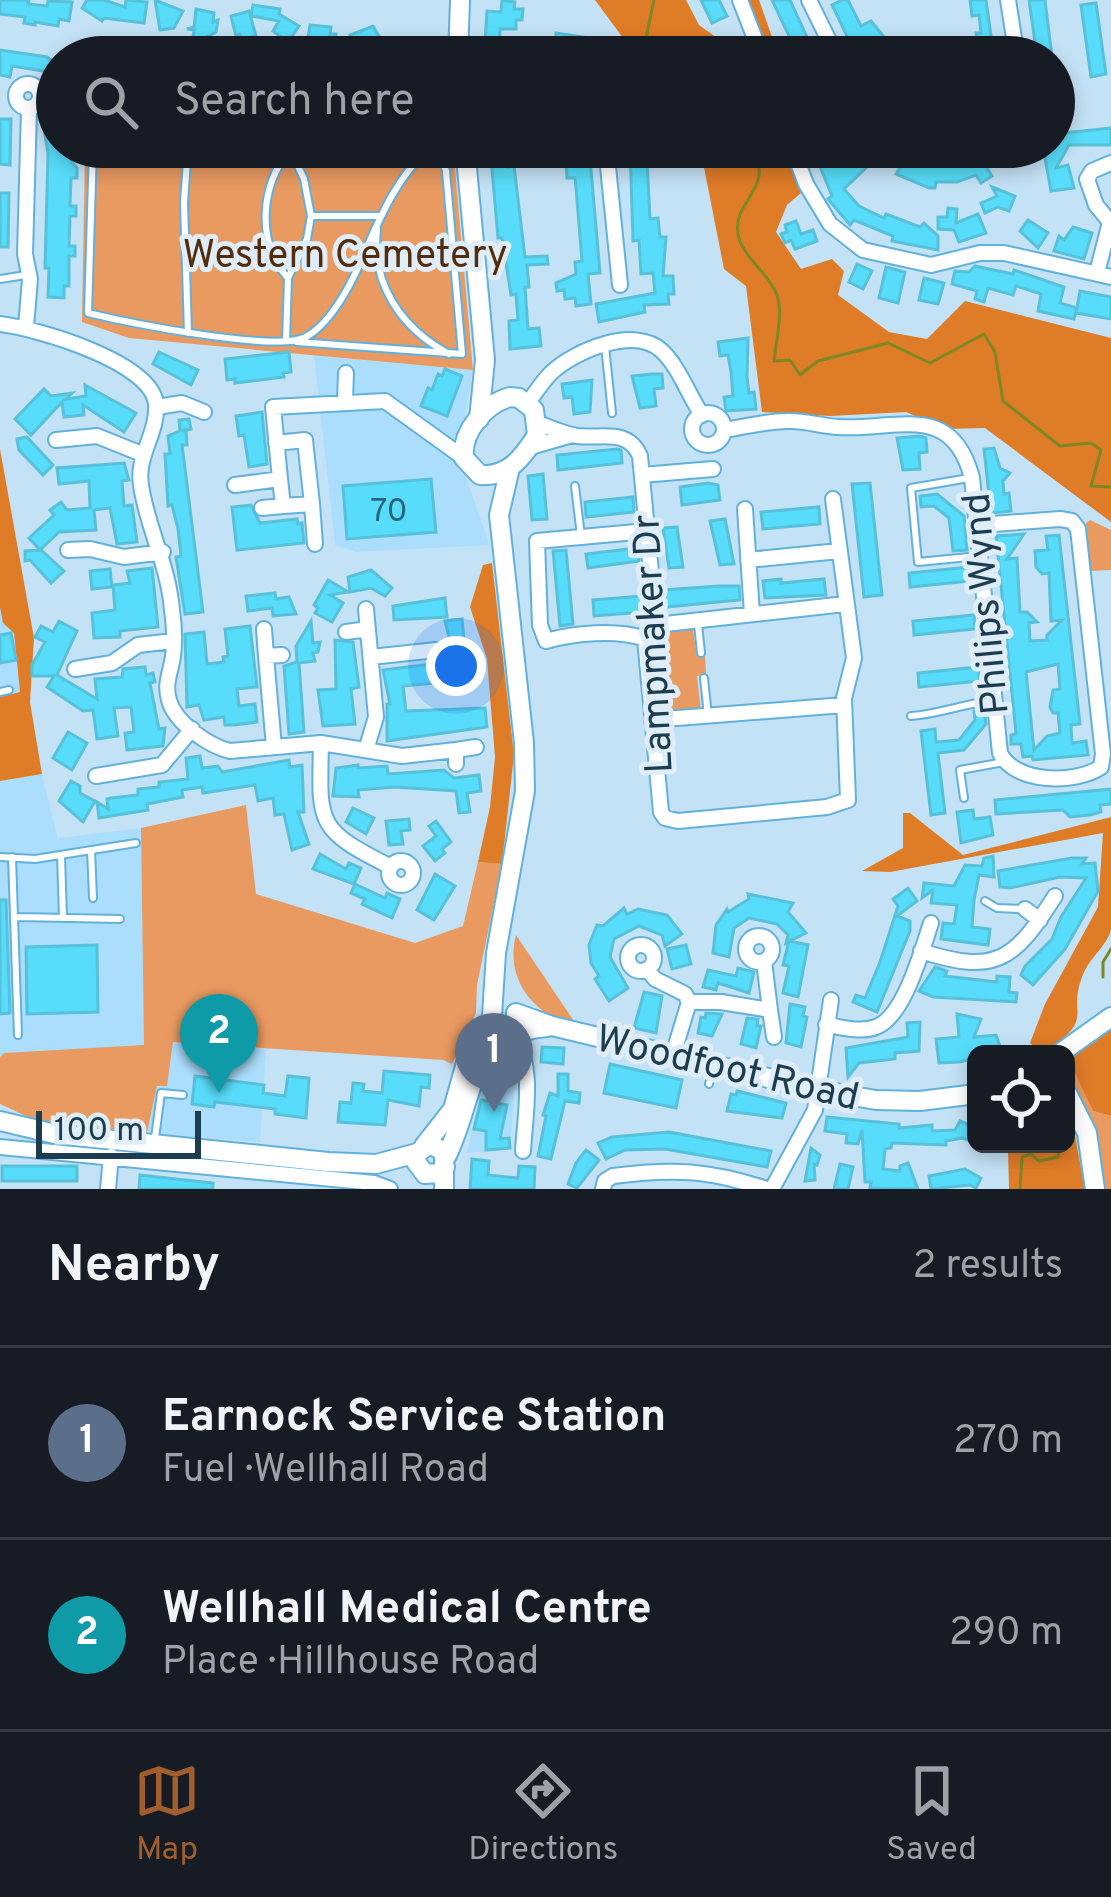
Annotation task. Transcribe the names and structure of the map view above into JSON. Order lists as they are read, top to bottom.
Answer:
{
  "streets": {
    "street": ["Philips Wynd", "Lampmaker Dr", "Woodfoot Road"]
  },
  "parks": ["Western Cemetery"],
  "house_numbers": ["70"],
  "scale_bar": "100 m",
  "page": {
    "search": "Search here",
    "pins": ["2", "1"],
    "scale": "100 m",
    "heading": ["Nearby", "2 results"],
    "list": [
      {
        "mark": "1",
        "name": "Earnock Service Station",
        "note": "Fuel · Wellhall Road",
        "value": "270 m"
      },
      {
        "mark": "2",
        "name": "Wellhall Medical Centre",
        "note": "Place · Hillhouse Road",
        "value": "290 m"
      }
    ],
    "nav": ["Map", "Directions", "Saved"]
  }
}
